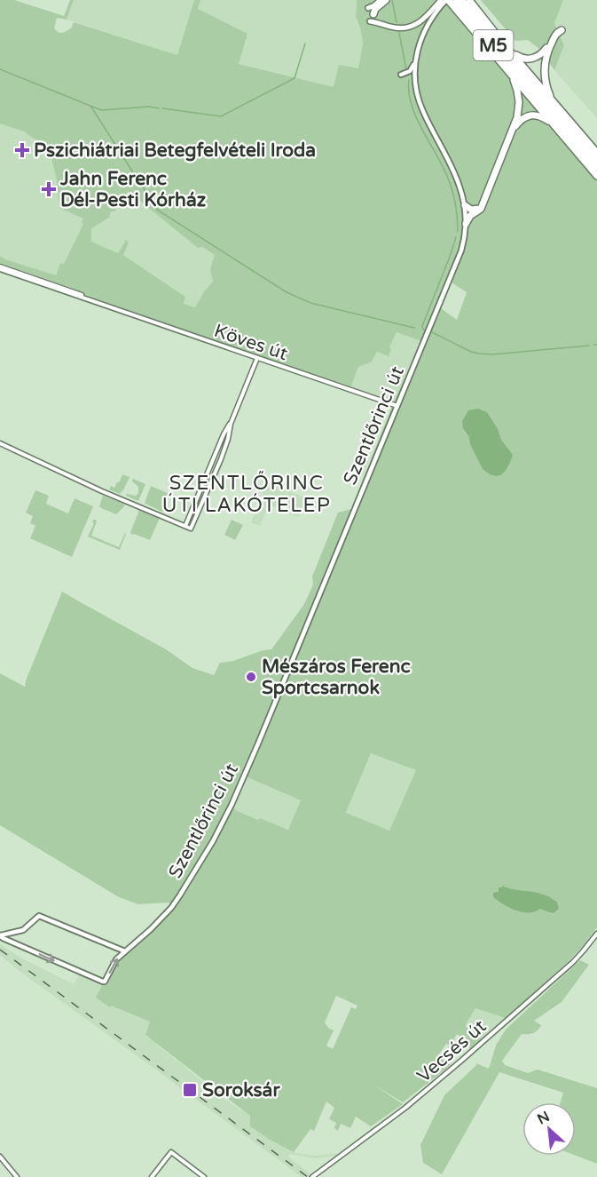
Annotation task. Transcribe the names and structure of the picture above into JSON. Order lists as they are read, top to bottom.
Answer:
{
  "streets": {
    "highway": ["M5"],
    "main road": ["Szentlőrinci út"],
    "street": ["Köves út", "Vecsés út"]
  },
  "crossings": [
    ["Köves út", "Szentlőrinci út"]
  ],
  "districts": ["SZENTLŐRINC ÚTI LAKÓTELEP"],
  "places": {
    "health": ["Pszichiátriai Betegfelvételi Iroda", "Jahn Ferenc Dél-Pesti Kórház"],
    "other": ["Mészáros Ferenc Sportcsarnok"],
    "transit": ["Soroksár"]
  },
  "north": "top left"
}
